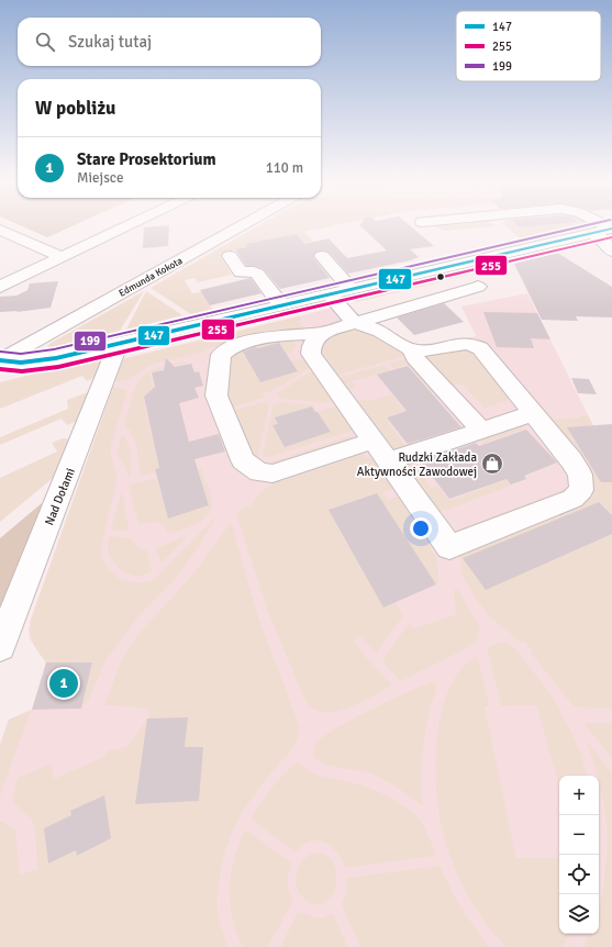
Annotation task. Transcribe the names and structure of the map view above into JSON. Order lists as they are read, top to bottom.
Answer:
{
  "streets": {
    "street": ["Edmunda Kokota", "Nad Dołami"]
  },
  "places": {
    "shop": ["Rudzki Zakłada Aktywności Zawodowej"]
  },
  "lines": ["transit line 199", "transit line 147", "transit line 255"],
  "legend": ["147", "255", "199"],
  "page": {
    "search": "Szukaj tutaj",
    "heading": "W pobliżu",
    "list": [
      {
        "mark": "1",
        "name": "Stare Prosektorium",
        "note": "Miejsce",
        "value": "110 m"
      }
    ],
    "pins": "1",
    "map_buttons": ["+", "−"]
  }
}
